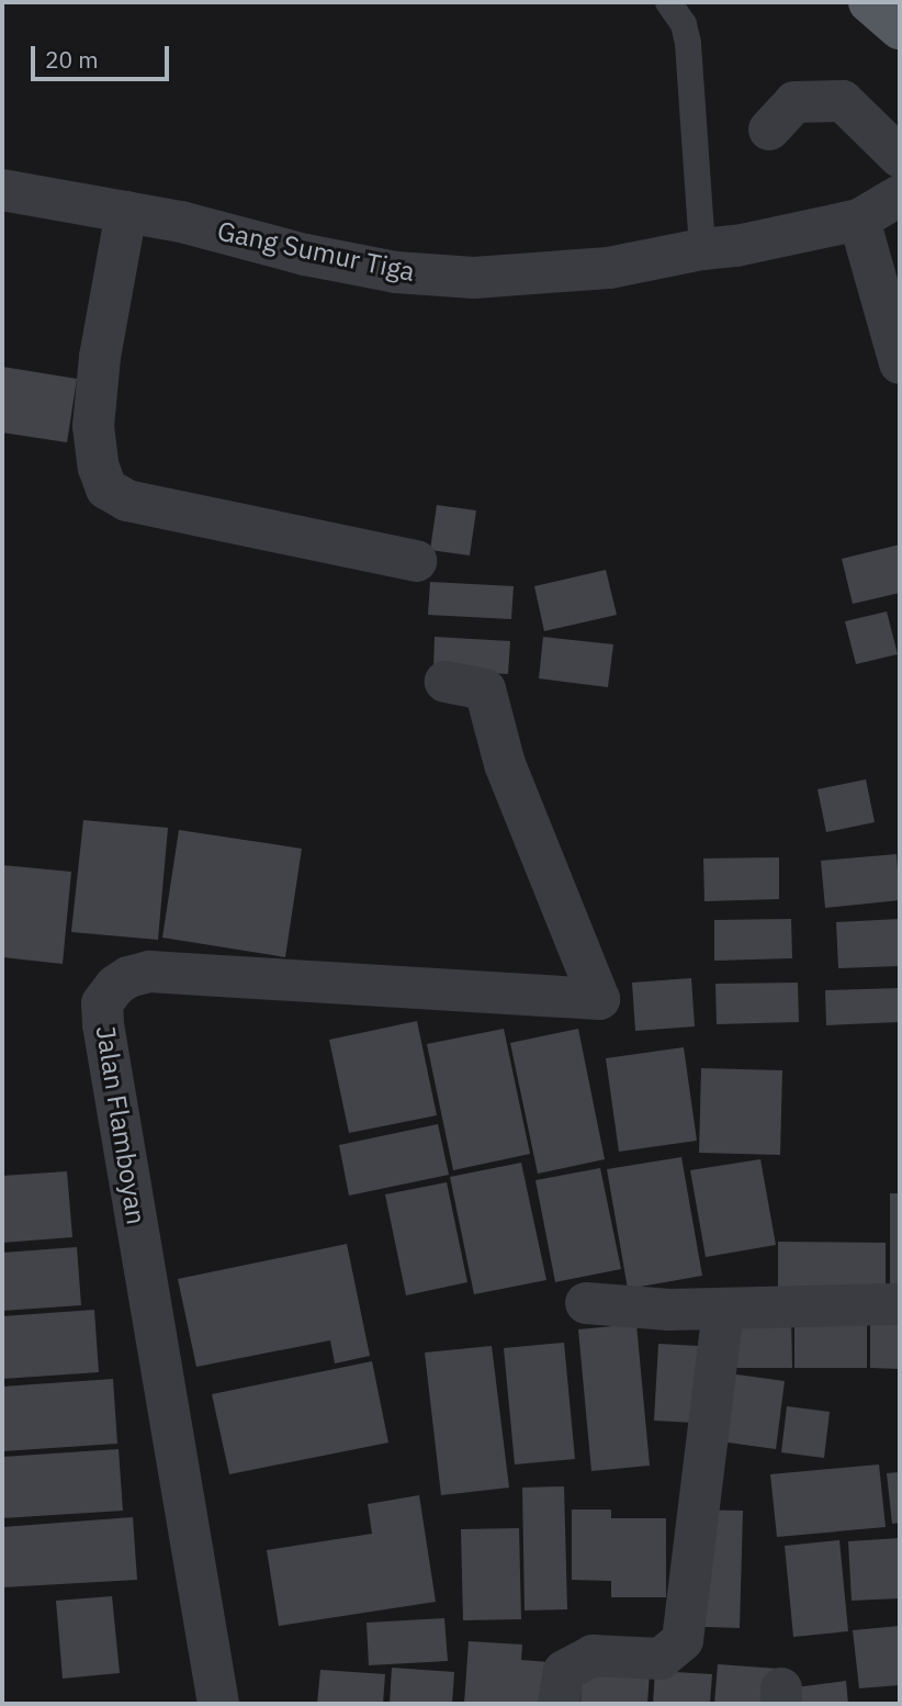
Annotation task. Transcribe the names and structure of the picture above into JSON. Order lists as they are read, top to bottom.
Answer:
{
  "streets": {
    "street": ["Gang Sumur Tiga", "Jalan Flamboyan"]
  },
  "scale_bar": "20 m"
}
